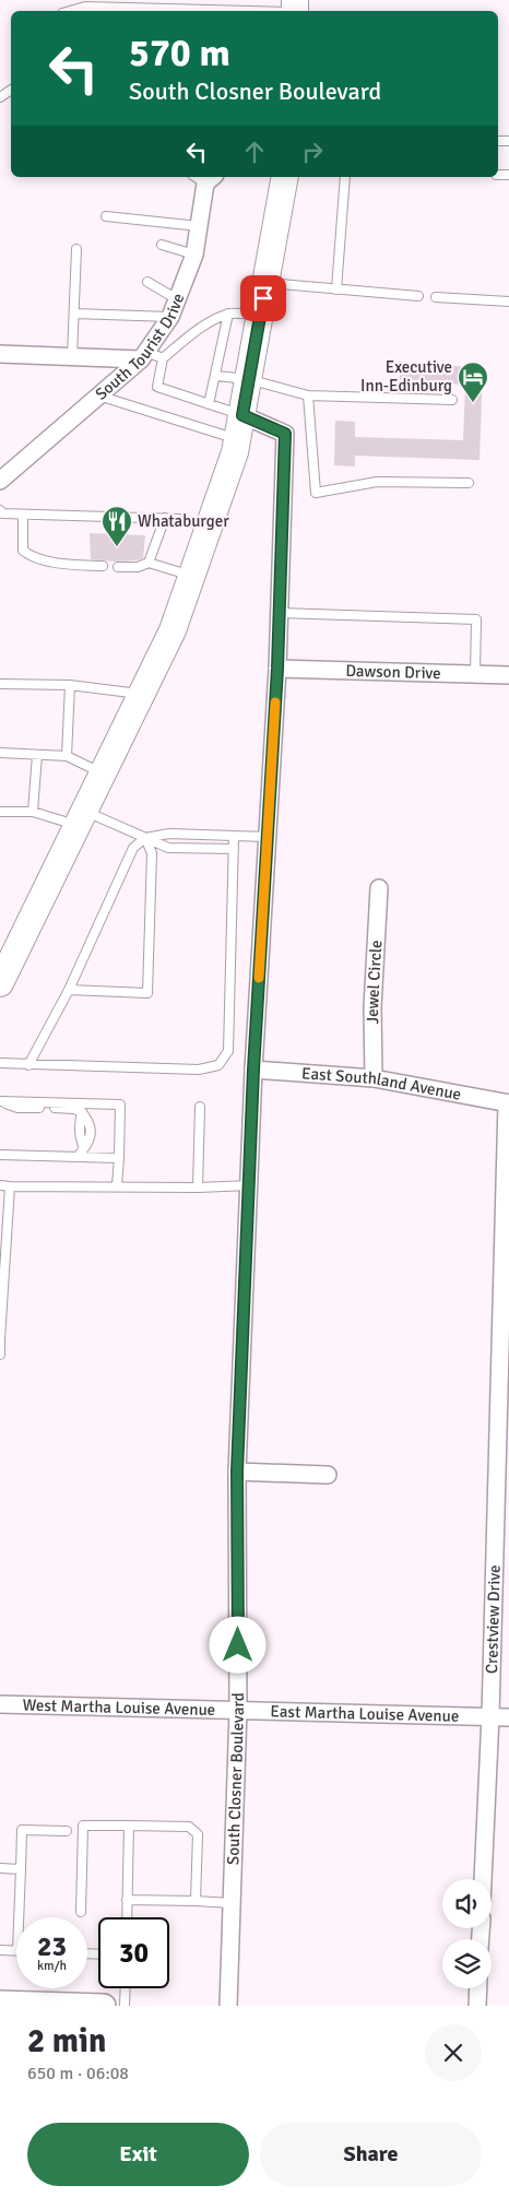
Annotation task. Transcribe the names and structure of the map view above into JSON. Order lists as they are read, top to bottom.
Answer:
{
  "streets": {
    "street": [
      "South Tourist Drive",
      "Dawson Drive",
      "Jewel Circle",
      "East Southland Avenue",
      "Crestview Drive",
      "West Martha Louise Avenue",
      "East Martha Louise Avenue",
      "South Closner Boulevard"
    ]
  },
  "crossings": [
    ["Dawson Drive", "South Closner Boulevard"],
    ["Jewel Circle", "East Southland Avenue"],
    ["East Southland Avenue", "Crestview Drive"],
    ["East Southland Avenue", "South Closner Boulevard"],
    ["Crestview Drive", "East Martha Louise Avenue"],
    ["West Martha Louise Avenue", "East Martha Louise Avenue"],
    ["West Martha Louise Avenue", "South Closner Boulevard"],
    ["East Martha Louise Avenue", "South Closner Boulevard"]
  ],
  "places": {
    "hotel": ["Executive Inn-Edinburg"],
    "restaurant": ["Whataburger"]
  },
  "page": {
    "turn": ["570 m", "South Closner Boulevard"],
    "speed": "23 km/h",
    "limit": "30",
    "heading": ["2 min", "650 m · 06:08"],
    "buttons": ["Exit", "Share"]
  }
}
